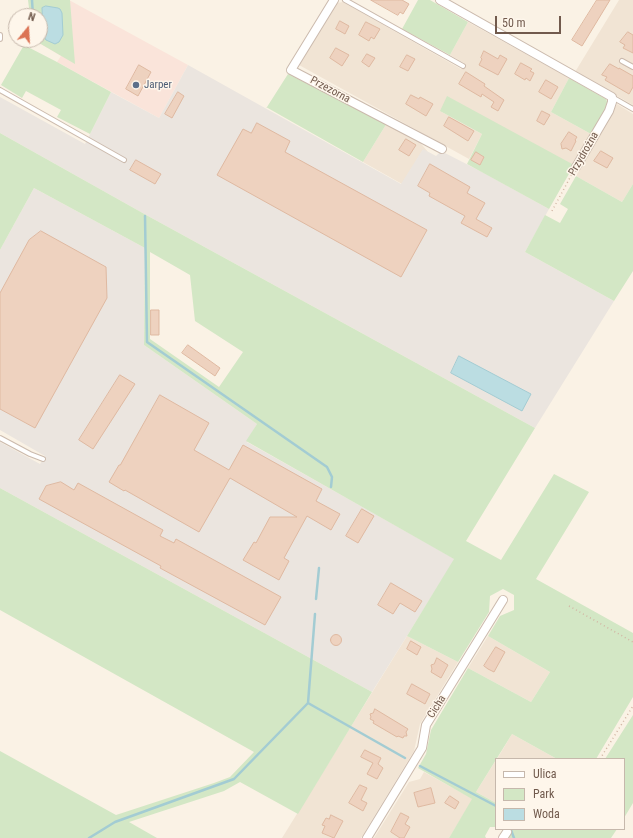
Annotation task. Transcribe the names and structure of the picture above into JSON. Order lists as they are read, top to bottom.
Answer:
{
  "streets": {
    "street": ["Przezorna", "Przydrożna", "Cicha"]
  },
  "places": ["Jarper"],
  "legend": ["Ulica", "Park", "Woda"],
  "scale_bar": "50 m",
  "north": "top"
}
